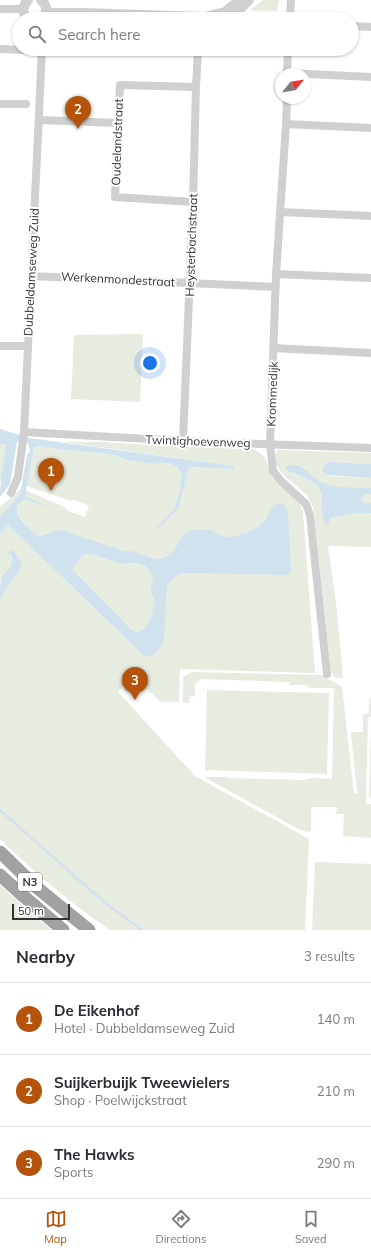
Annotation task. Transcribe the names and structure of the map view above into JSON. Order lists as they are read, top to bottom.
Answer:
{
  "streets": {
    "highway": ["N3"],
    "street": [
      "Oudelandstraat",
      "Heysterbachstraat",
      "Dubbeldamseweg Zuid",
      "Werkenmondestraat",
      "Krommedijk",
      "Twintighoevenweg"
    ]
  },
  "crossings": [
    ["Oudelandstraat", "Heysterbachstraat"],
    ["Heysterbachstraat", "Werkenmondestraat"],
    ["Heysterbachstraat", "Twintighoevenweg"],
    ["Dubbeldamseweg Zuid", "Werkenmondestraat"],
    ["Dubbeldamseweg Zuid", "Twintighoevenweg"],
    ["Werkenmondestraat", "Krommedijk"],
    ["Krommedijk", "Twintighoevenweg"]
  ],
  "scale_bar": "50 m",
  "north": "top right",
  "page": {
    "search": "Search here",
    "pins": ["2", "1", "3"],
    "scale": "50 m",
    "heading": ["Nearby", "3 results"],
    "list": [
      {
        "mark": "1",
        "name": "De Eikenhof",
        "note": "Hotel · Dubbeldamseweg Zuid",
        "value": "140 m"
      },
      {
        "mark": "2",
        "name": "Suijkerbuijk Tweewielers",
        "note": "Shop · Poelwijckstraat",
        "value": "210 m"
      },
      {
        "mark": "3",
        "name": "The Hawks",
        "note": "Sports",
        "value": "290 m"
      }
    ],
    "nav": ["Map", "Directions", "Saved"]
  }
}
